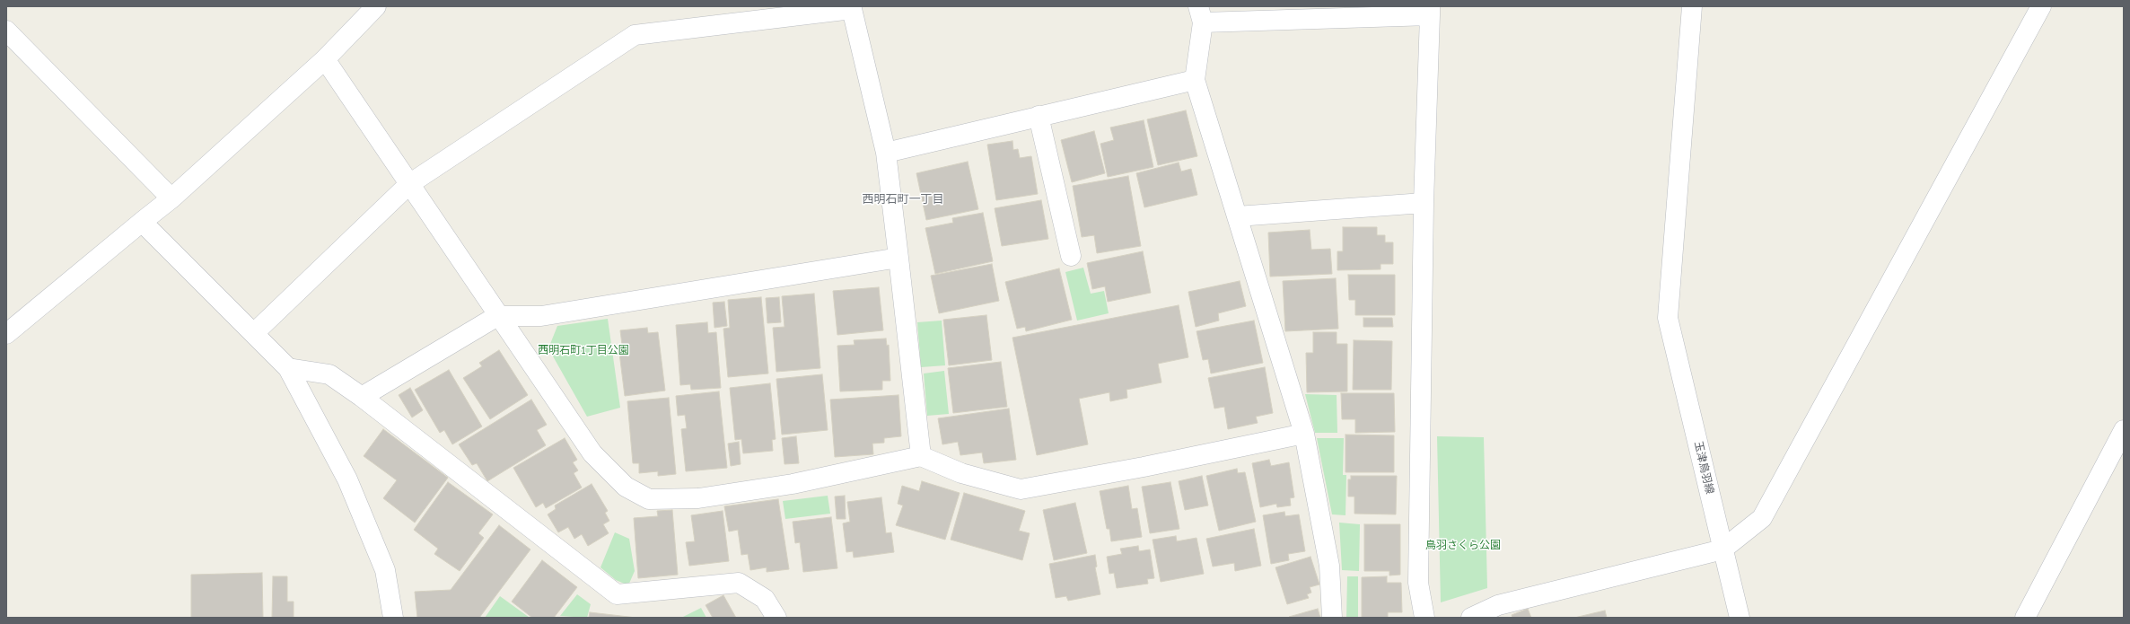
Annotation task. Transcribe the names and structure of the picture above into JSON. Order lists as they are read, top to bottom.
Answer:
{
  "streets": {
    "street": ["玉津鳥羽線"]
  },
  "districts": ["西明石町一丁目"],
  "parks": ["西明石町1丁目公園", "鳥羽さくら公園"]
}
